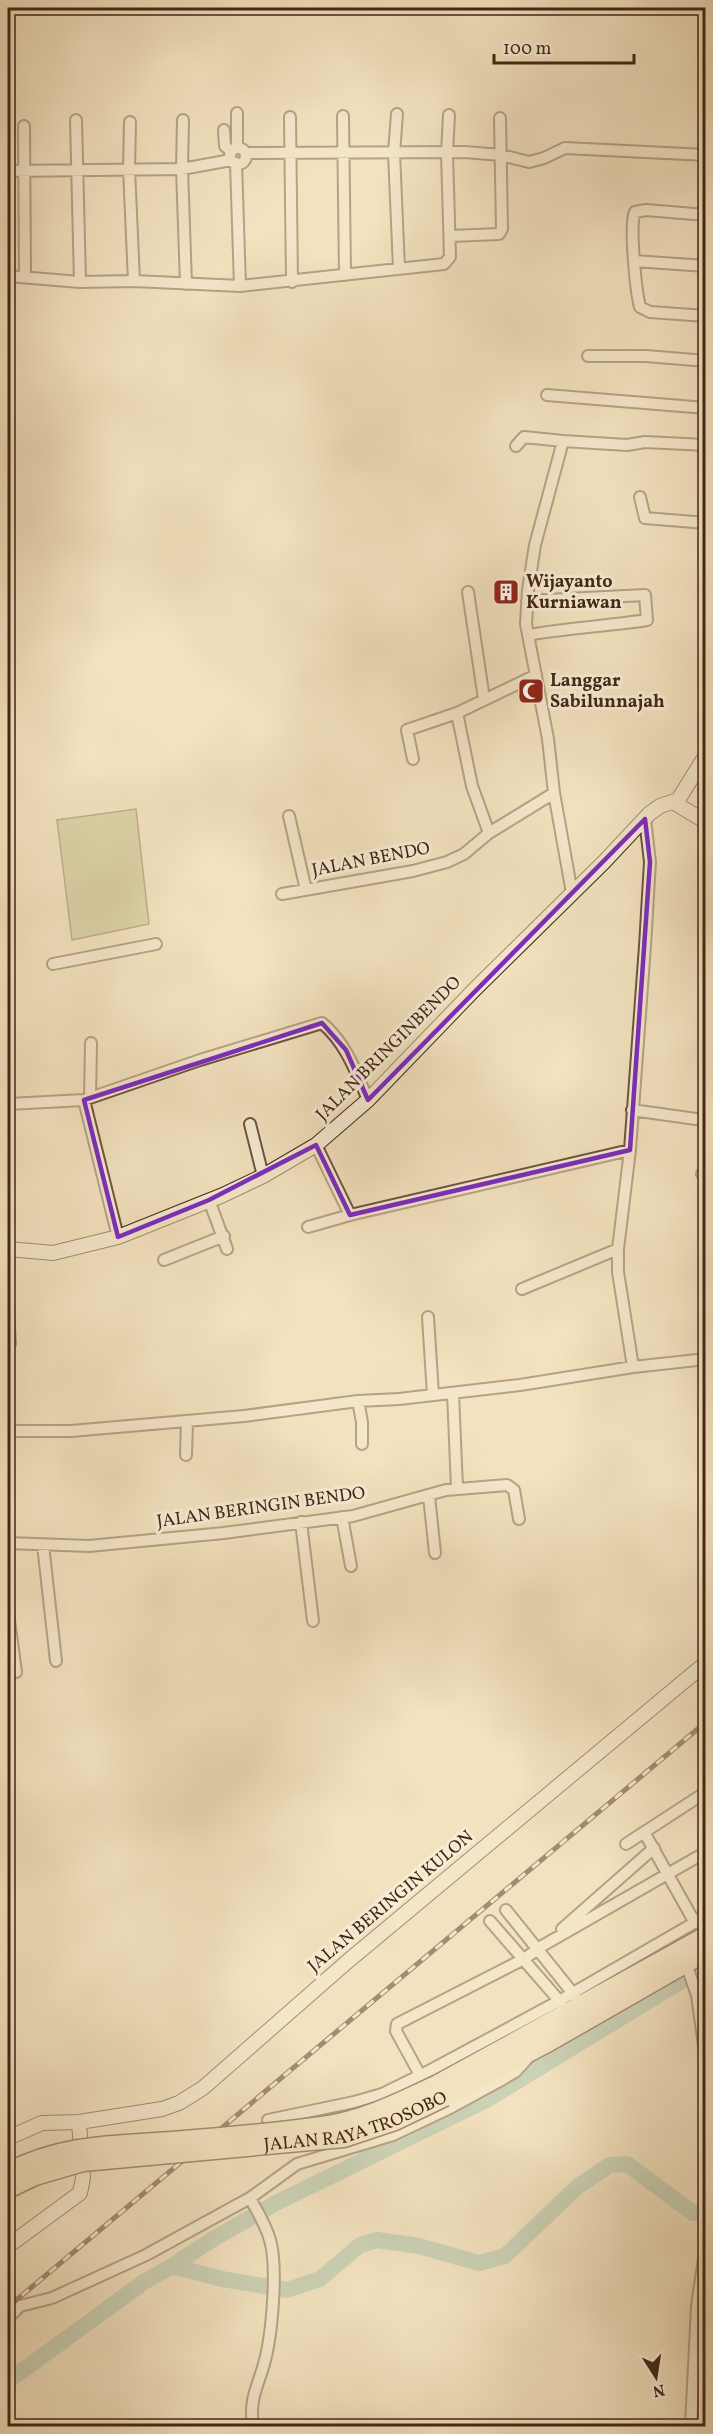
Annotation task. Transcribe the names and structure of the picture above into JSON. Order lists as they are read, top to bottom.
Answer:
{
  "streets": {
    "highway": ["JALAN RAYA TROSOBO"],
    "street": [
      "JALAN BENDO",
      "JALAN BRINGINBENDO",
      "JALAN BERINGIN BENDO",
      "JALAN BERINGIN KULON"
    ]
  },
  "places": {
    "building": ["Wijayanto Kurniawan"],
    "mosque": ["Langgar Sabilunnajah"]
  },
  "scale_bar": "100 m",
  "north": "bottom"
}
